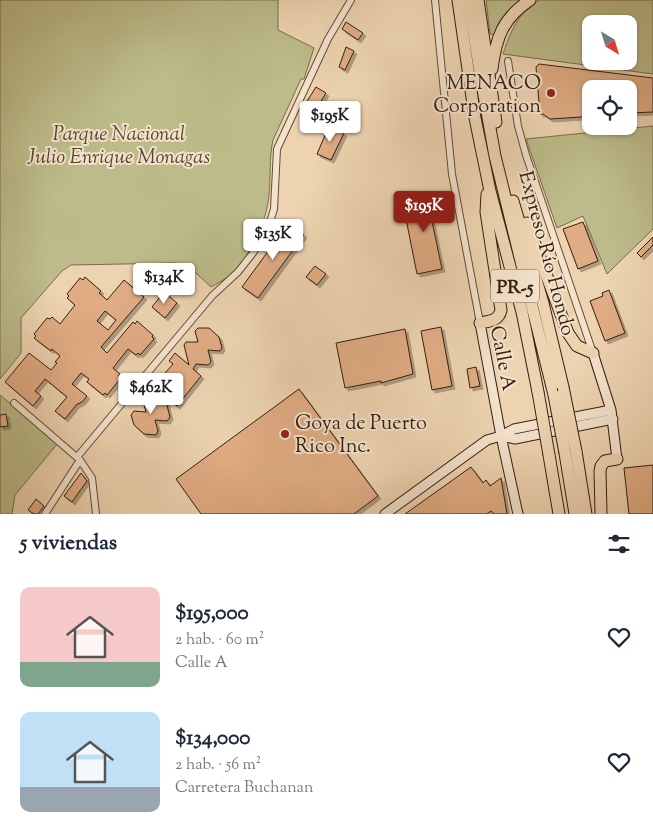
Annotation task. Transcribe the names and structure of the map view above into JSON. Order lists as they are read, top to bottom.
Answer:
{
  "streets": {
    "highway": ["Expreso Río Hondo", "PR-5"],
    "street": ["Calle A"]
  },
  "parks": ["Parque Nacional Julio Enrique Monagas"],
  "places": ["MENACO Corporation", "Goya de Puerto Rico Inc."],
  "north": "bottom right",
  "page": {
    "price": [
      "$195K",
      "$195K",
      "$135K",
      "$134K",
      "$462K"
    ],
    "heading": "5 viviendas",
    "list": [
      {
        "name": "$195,000",
        "note": "2 hab. · 60 m² · Calle A"
      },
      {
        "name": "$134,000",
        "note": "2 hab. · 56 m² · Carretera Buchanan"
      }
    ]
  }
}
